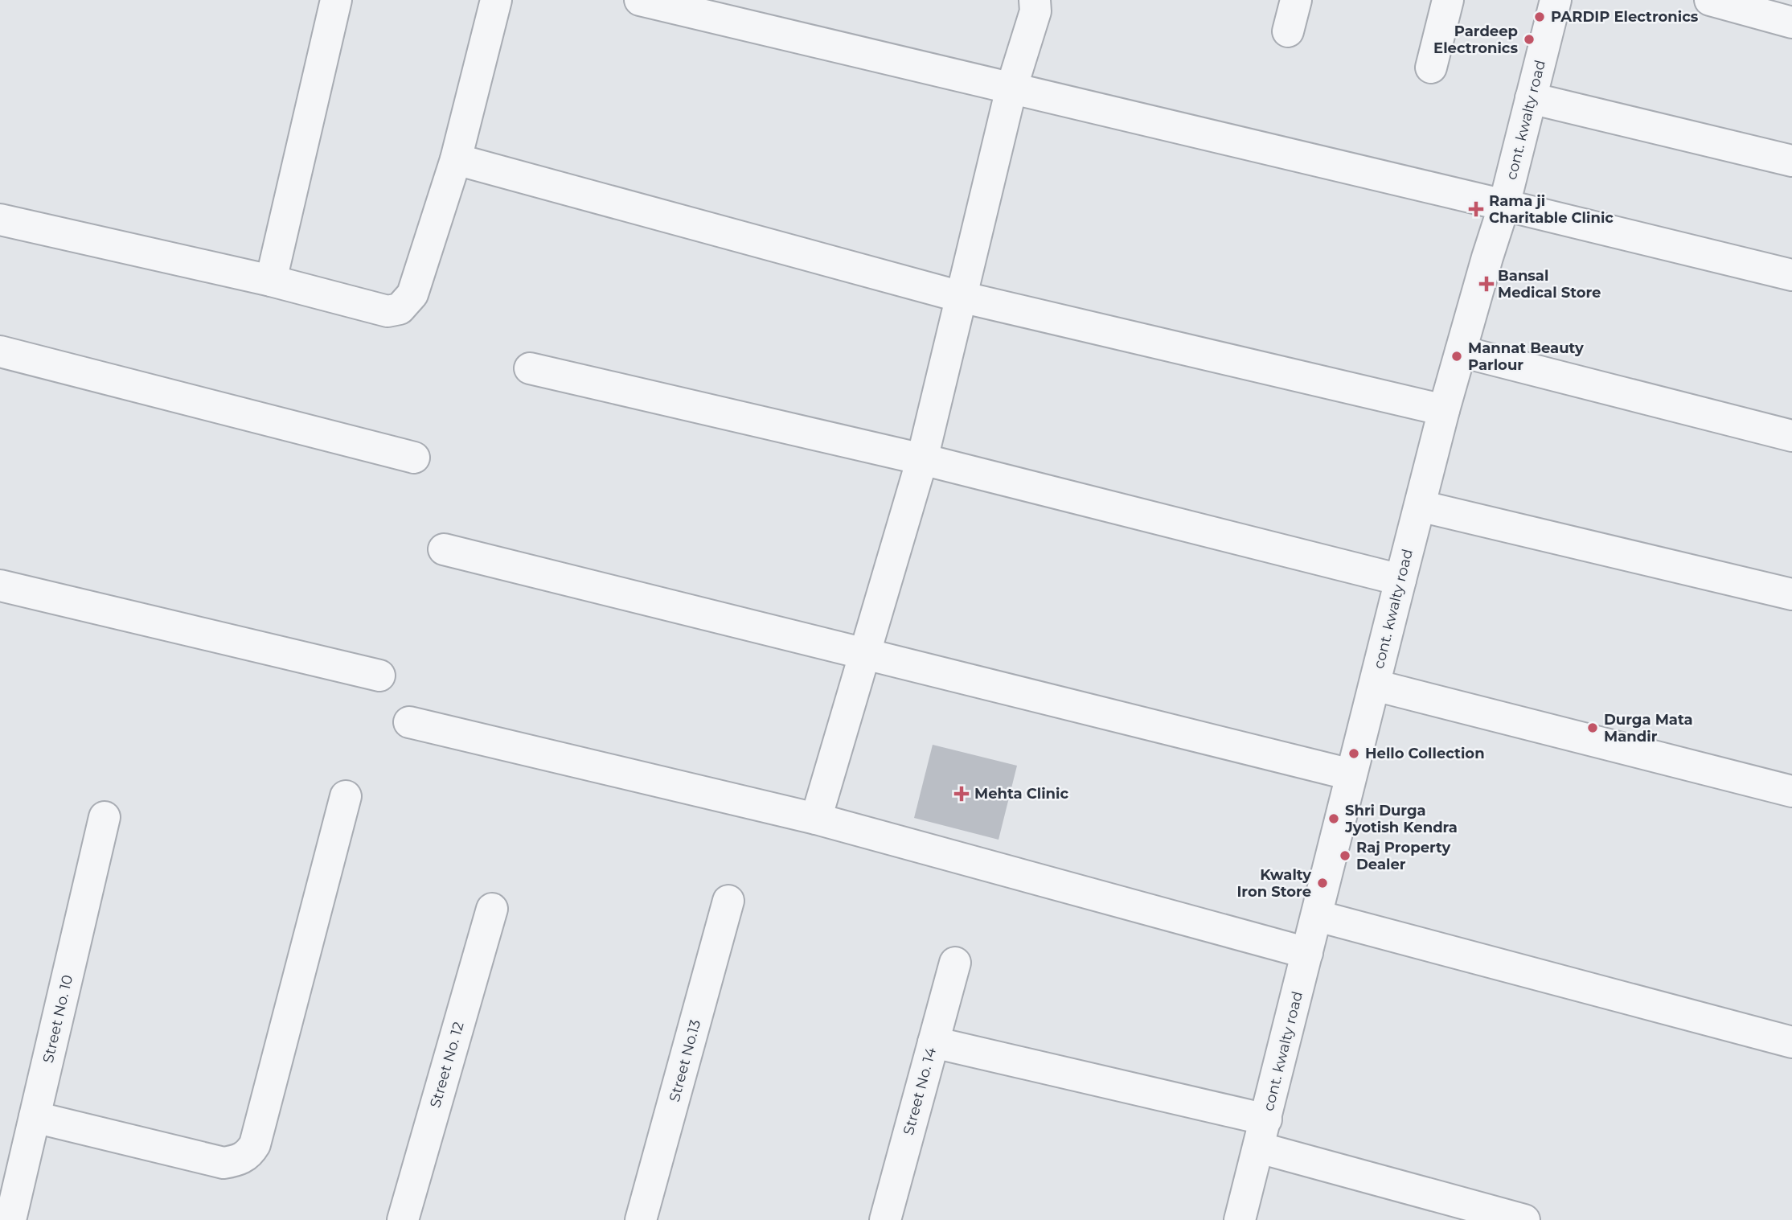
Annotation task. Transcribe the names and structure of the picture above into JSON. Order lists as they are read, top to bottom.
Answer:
{
  "streets": {
    "street": [
      "cont. kwalty road",
      "Street No. 10",
      "Street No.13",
      "Street No. 12",
      "Street No. 14"
    ]
  },
  "places": {
    "other": [
      "PARDIP Electronics",
      "Pardeep Electronics",
      "Mannat Beauty Parlour",
      "Durga Mata Mandir",
      "Hello Collection",
      "Shri Durga Jyotish Kendra",
      "Raj Property Dealer",
      "Kwalty Iron Store"
    ],
    "health": ["Rama ji Charitable Clinic", "Bansal Medical Store", "Mehta Clinic"]
  }
}
